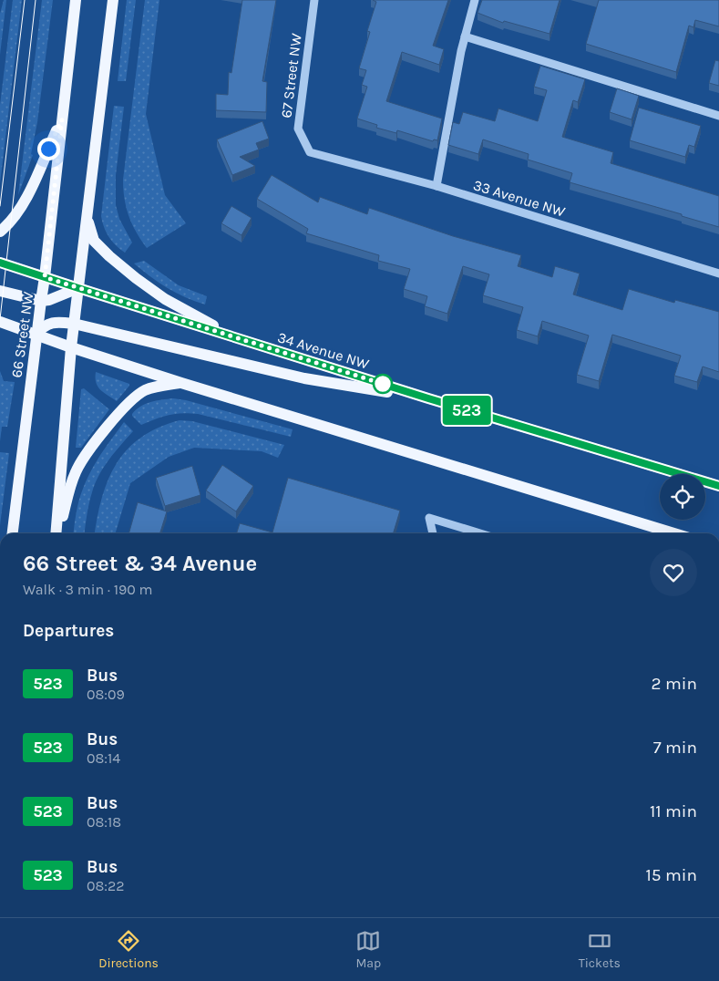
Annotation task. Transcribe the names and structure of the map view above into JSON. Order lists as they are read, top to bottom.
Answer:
{
  "streets": {
    "main road": ["66 Street NW", "34 Avenue NW"],
    "street": ["67 Street NW", "33 Avenue NW"]
  },
  "crossings": [
    ["67 Street NW", "33 Avenue NW"],
    ["66 Street NW", "34 Avenue NW"]
  ],
  "lines": ["bus line 523"],
  "page": {
    "on_map": "523",
    "heading": [
      ["66 Street & 34 Avenue", "Walk · 3 min · 190 m"],
      "Departures"
    ],
    "list": [
      {
        "mark": "523",
        "name": "Bus",
        "note": "08:09",
        "value": "2 min"
      },
      {
        "mark": "523",
        "name": "Bus",
        "note": "08:14",
        "value": "7 min"
      },
      {
        "mark": "523",
        "name": "Bus",
        "note": "08:18",
        "value": "11 min"
      },
      {
        "mark": "523",
        "name": "Bus",
        "note": "08:22",
        "value": "15 min"
      }
    ],
    "tabs": ["Directions", "Map", "Tickets"]
  }
}
